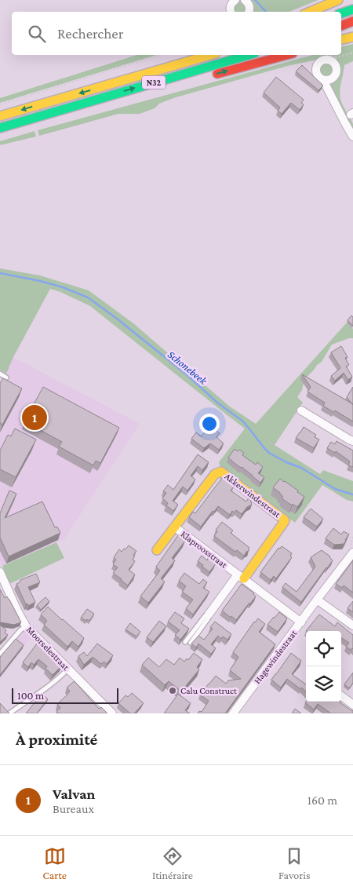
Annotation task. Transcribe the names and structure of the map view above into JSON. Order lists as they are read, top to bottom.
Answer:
{
  "streets": {
    "main road": ["N32", "Akkerwindestraat", "Klaproosstraat"],
    "street": ["Moorselestraat", "Hagewindestraat"]
  },
  "crossings": [
    ["Akkerwindestraat", "Klaproosstraat"],
    ["Klaproosstraat", "Hagewindestraat"]
  ],
  "water": ["Schonebeek"],
  "places": ["Calu Construct"],
  "scale_bar": "100 m",
  "page": {
    "search": "Rechercher",
    "pins": "1",
    "scale": "100 m",
    "heading": "À proximité",
    "list": [
      {
        "mark": "1",
        "name": "Valvan",
        "note": "Bureaux",
        "value": "160 m"
      }
    ],
    "nav": ["Carte", "Itinéraire", "Favoris"]
  }
}
